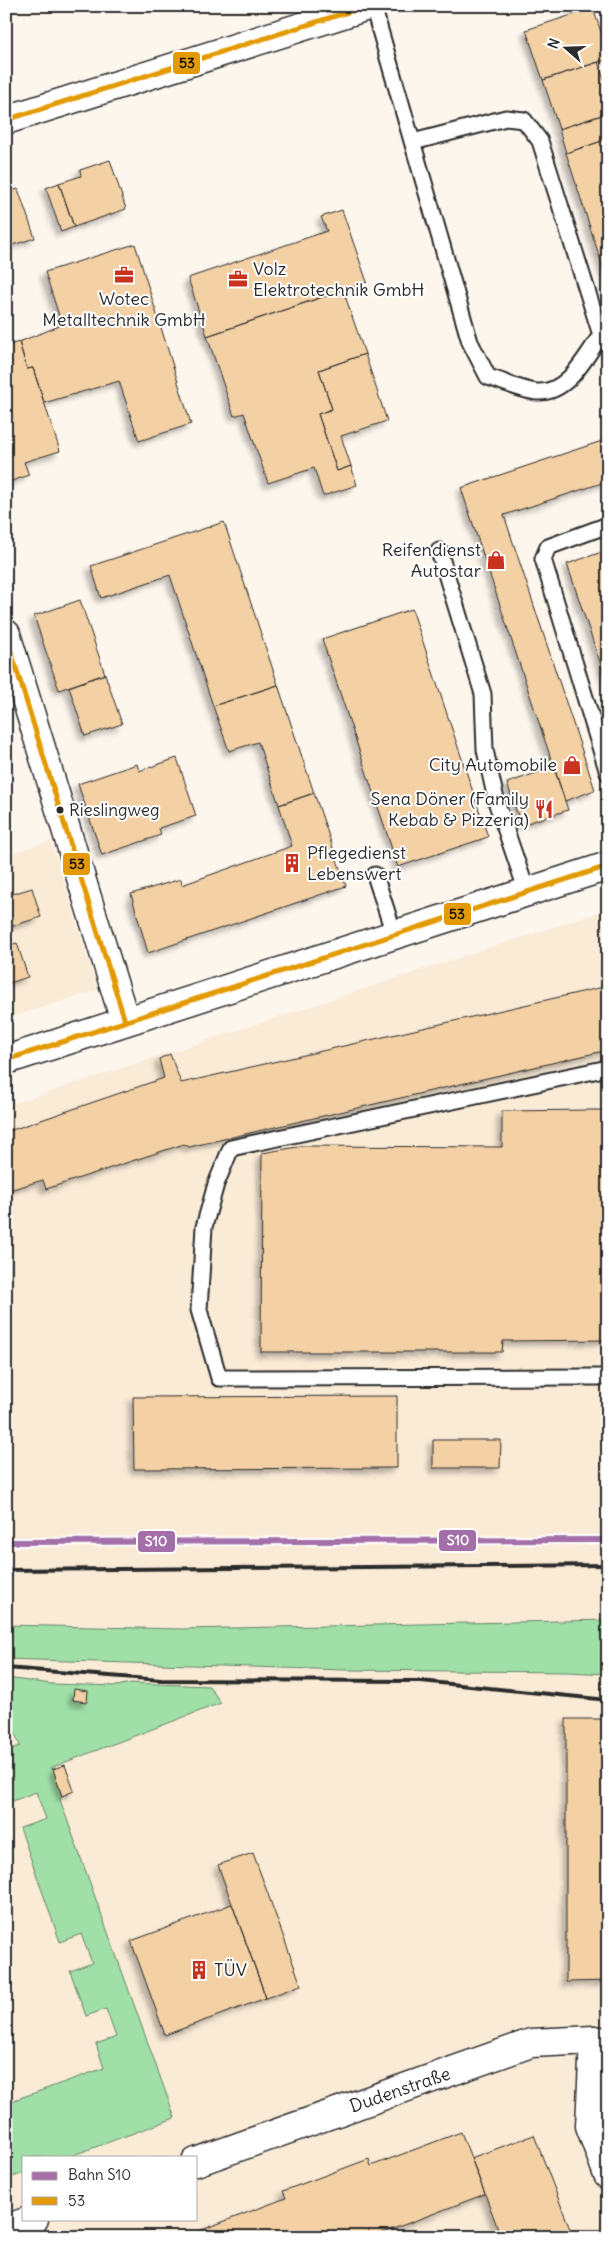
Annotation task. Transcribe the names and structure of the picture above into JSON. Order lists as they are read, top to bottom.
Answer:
{
  "streets": {
    "street": ["Dudenstraße"]
  },
  "places": {
    "office": ["Wotec Metalltechnik GmbH", "Volz Elektrotechnik GmbH"],
    "shop": ["Reifendienst Autostar", "City Automobile"],
    "restaurant": ["Sena Döner (Family Kebab & Pizzeria)"],
    "other": ["Rieslingweg"],
    "building": ["Pflegedienst Lebenswert", "TÜV"]
  },
  "lines": ["transit line 53", "rail line S10"],
  "legend": ["Bahn S10", "53"],
  "north": "left"
}
